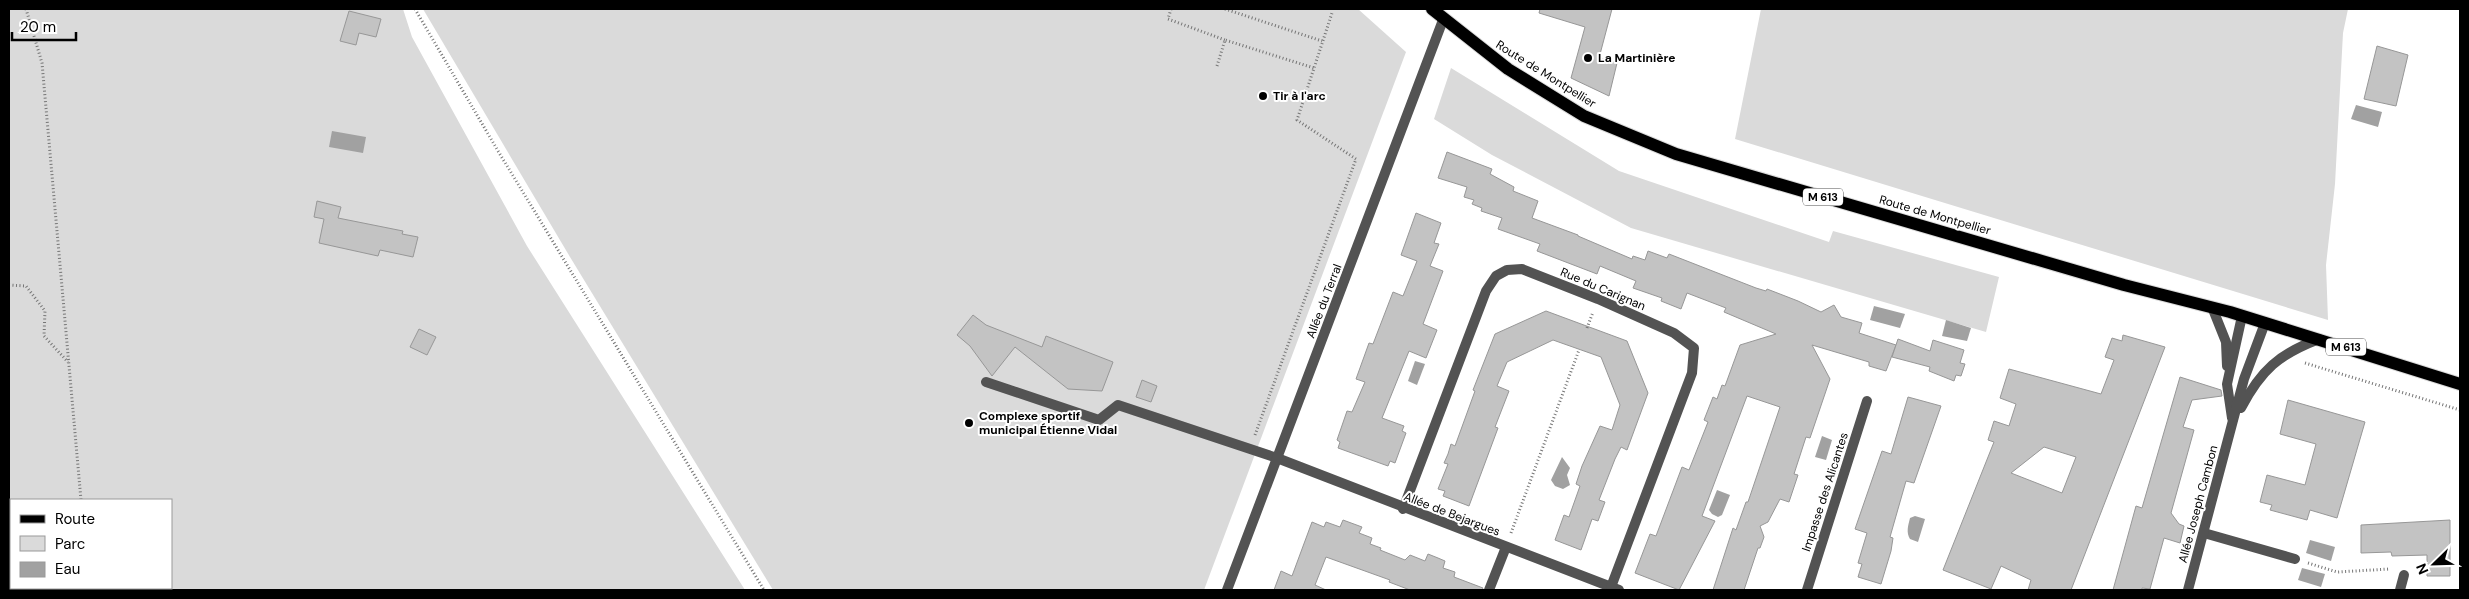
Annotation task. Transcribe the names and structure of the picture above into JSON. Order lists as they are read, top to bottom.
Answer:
{
  "streets": {
    "main road": ["Route de Montpellier", "M 613"],
    "street": [
      "Rue du Carignan",
      "Allée du Terral",
      "Impasse des Alicantes",
      "Allée Joseph Cambon",
      "Allée de Bejargues"
    ]
  },
  "crossings": [
    ["Route de Montpellier", "Allée du Terral"],
    ["Route de Montpellier", "Allée Joseph Cambon"],
    ["Rue du Carignan", "Allée de Bejargues"],
    ["Allée du Terral", "Allée de Bejargues"]
  ],
  "places": ["La Martinière", "Tir à l'arc", "Complexe sportif municipal Étienne Vidal"],
  "legend": ["Route", "Parc", "Eau"],
  "scale_bar": "20 m",
  "north": "bottom left"
}
